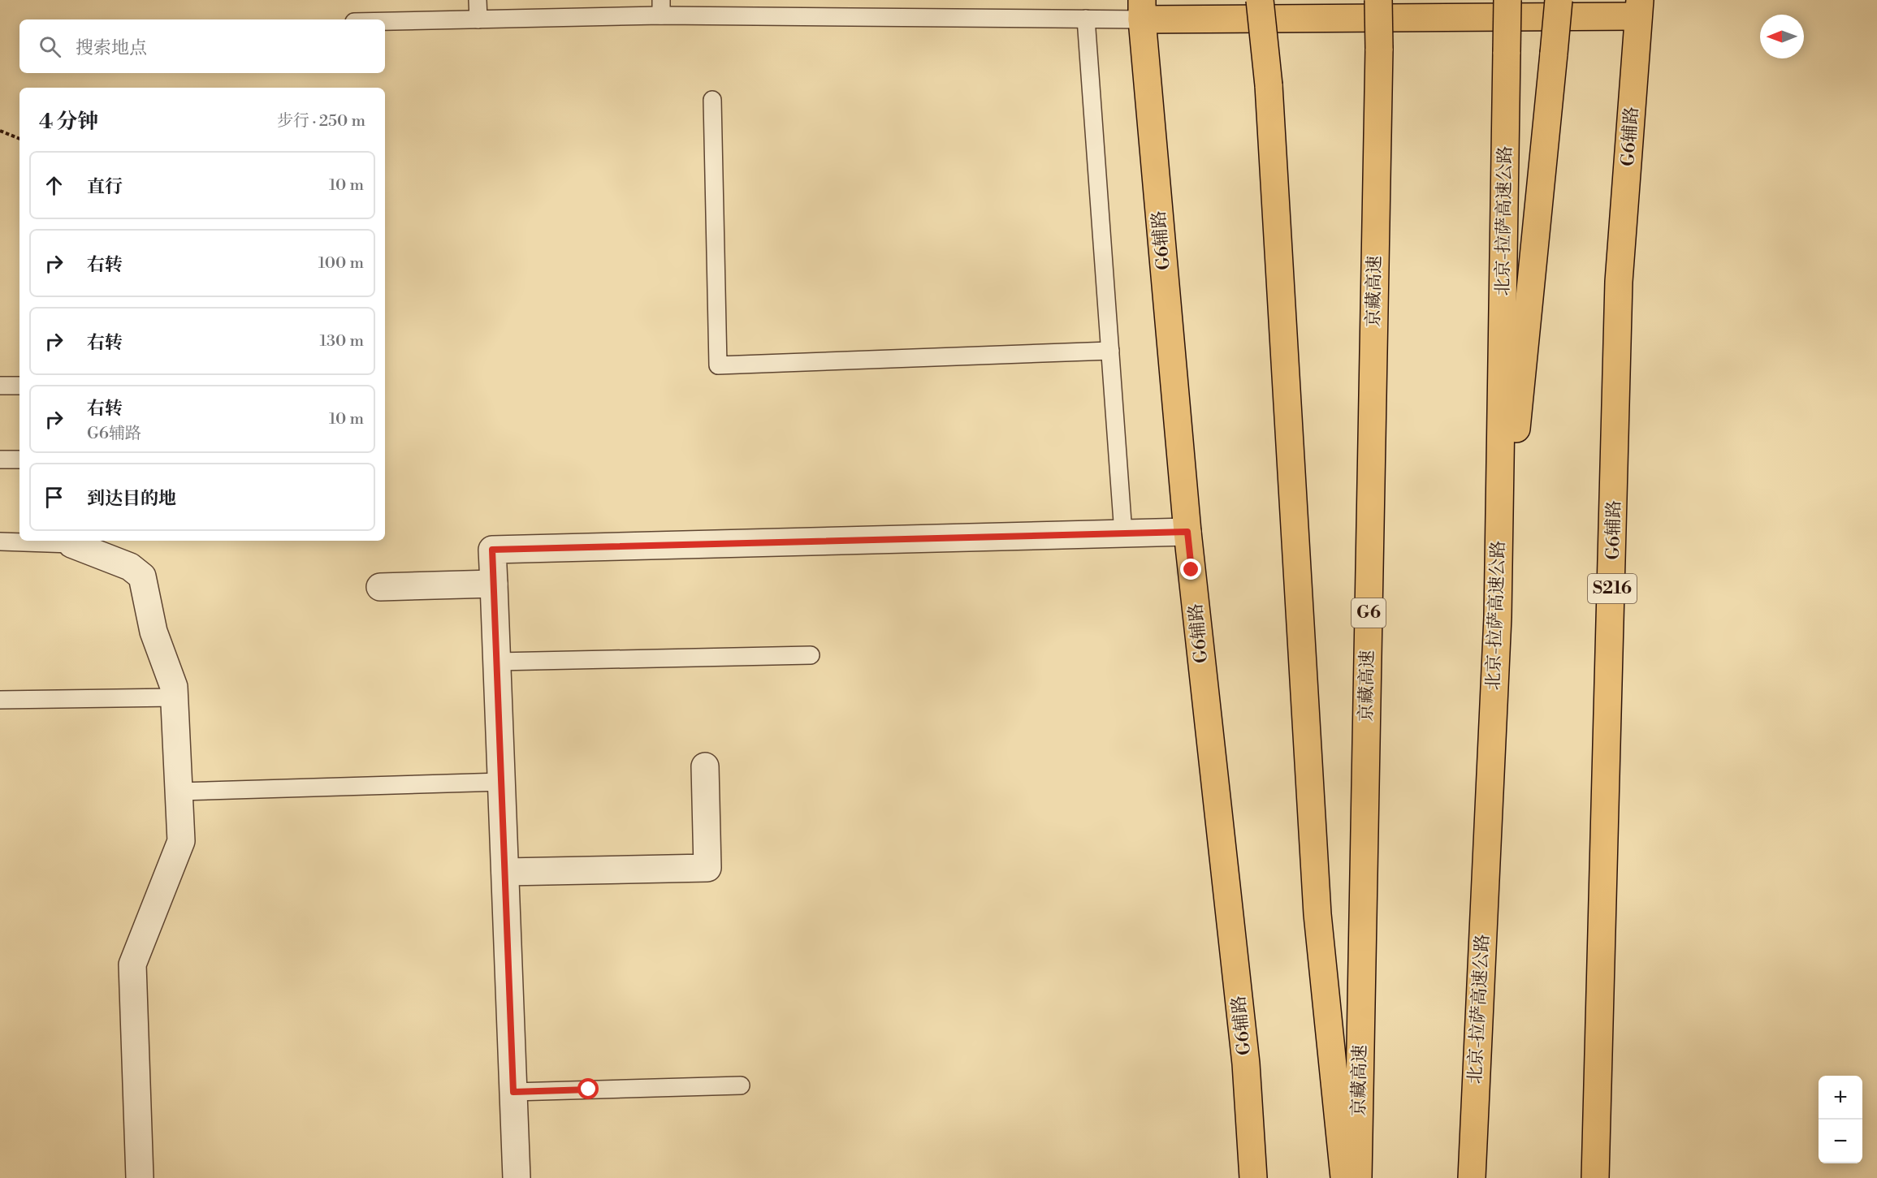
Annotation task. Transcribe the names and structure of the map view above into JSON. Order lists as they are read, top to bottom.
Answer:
{
  "streets": {
    "main road": [
      "G6辅路",
      "北京-拉萨高速公路",
      "京藏高速",
      "S216",
      "G6"
    ]
  },
  "north": "left",
  "page": {
    "search": "搜索地点",
    "heading": ["4 分钟", "步行 · 250 m"],
    "list": [
      ["直行", "10 m"],
      ["右转", "100 m"],
      ["右转", "130 m"],
      ["右转", "G6辅路", "10 m"],
      "到达目的地"
    ],
    "map_buttons": ["+", "−"]
  }
}
